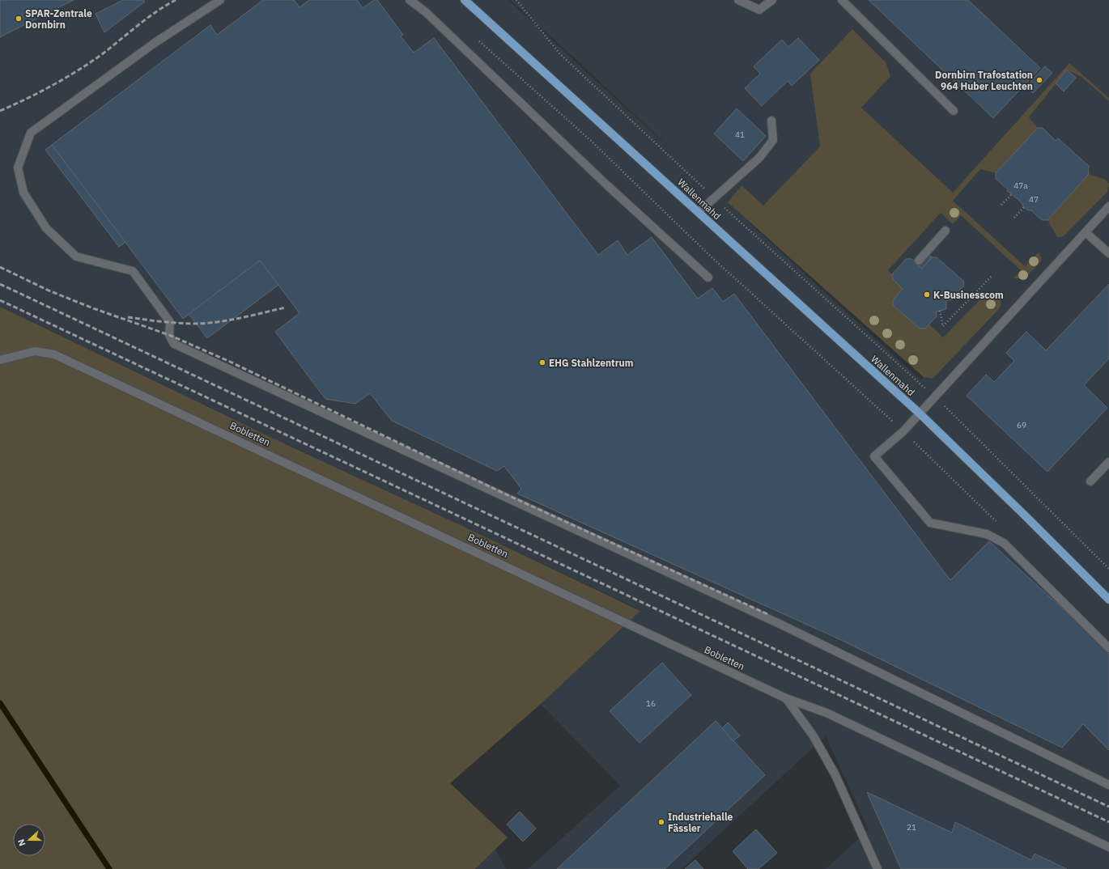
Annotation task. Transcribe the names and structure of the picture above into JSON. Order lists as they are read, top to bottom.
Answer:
{
  "streets": {
    "main road": ["Wallenmahd"],
    "street": ["Bobletten"]
  },
  "places": [
    "SPAR-Zentrale Dornbirn",
    "Dornbirn Trafostation 964 Huber Leuchten",
    "K-Businesscom",
    "EHG Stahlzentrum",
    "Industriehalle Fässler"
  ],
  "house_numbers": [
    "41",
    "47a",
    "47",
    "69",
    "16",
    "21"
  ],
  "north": "left"
}
